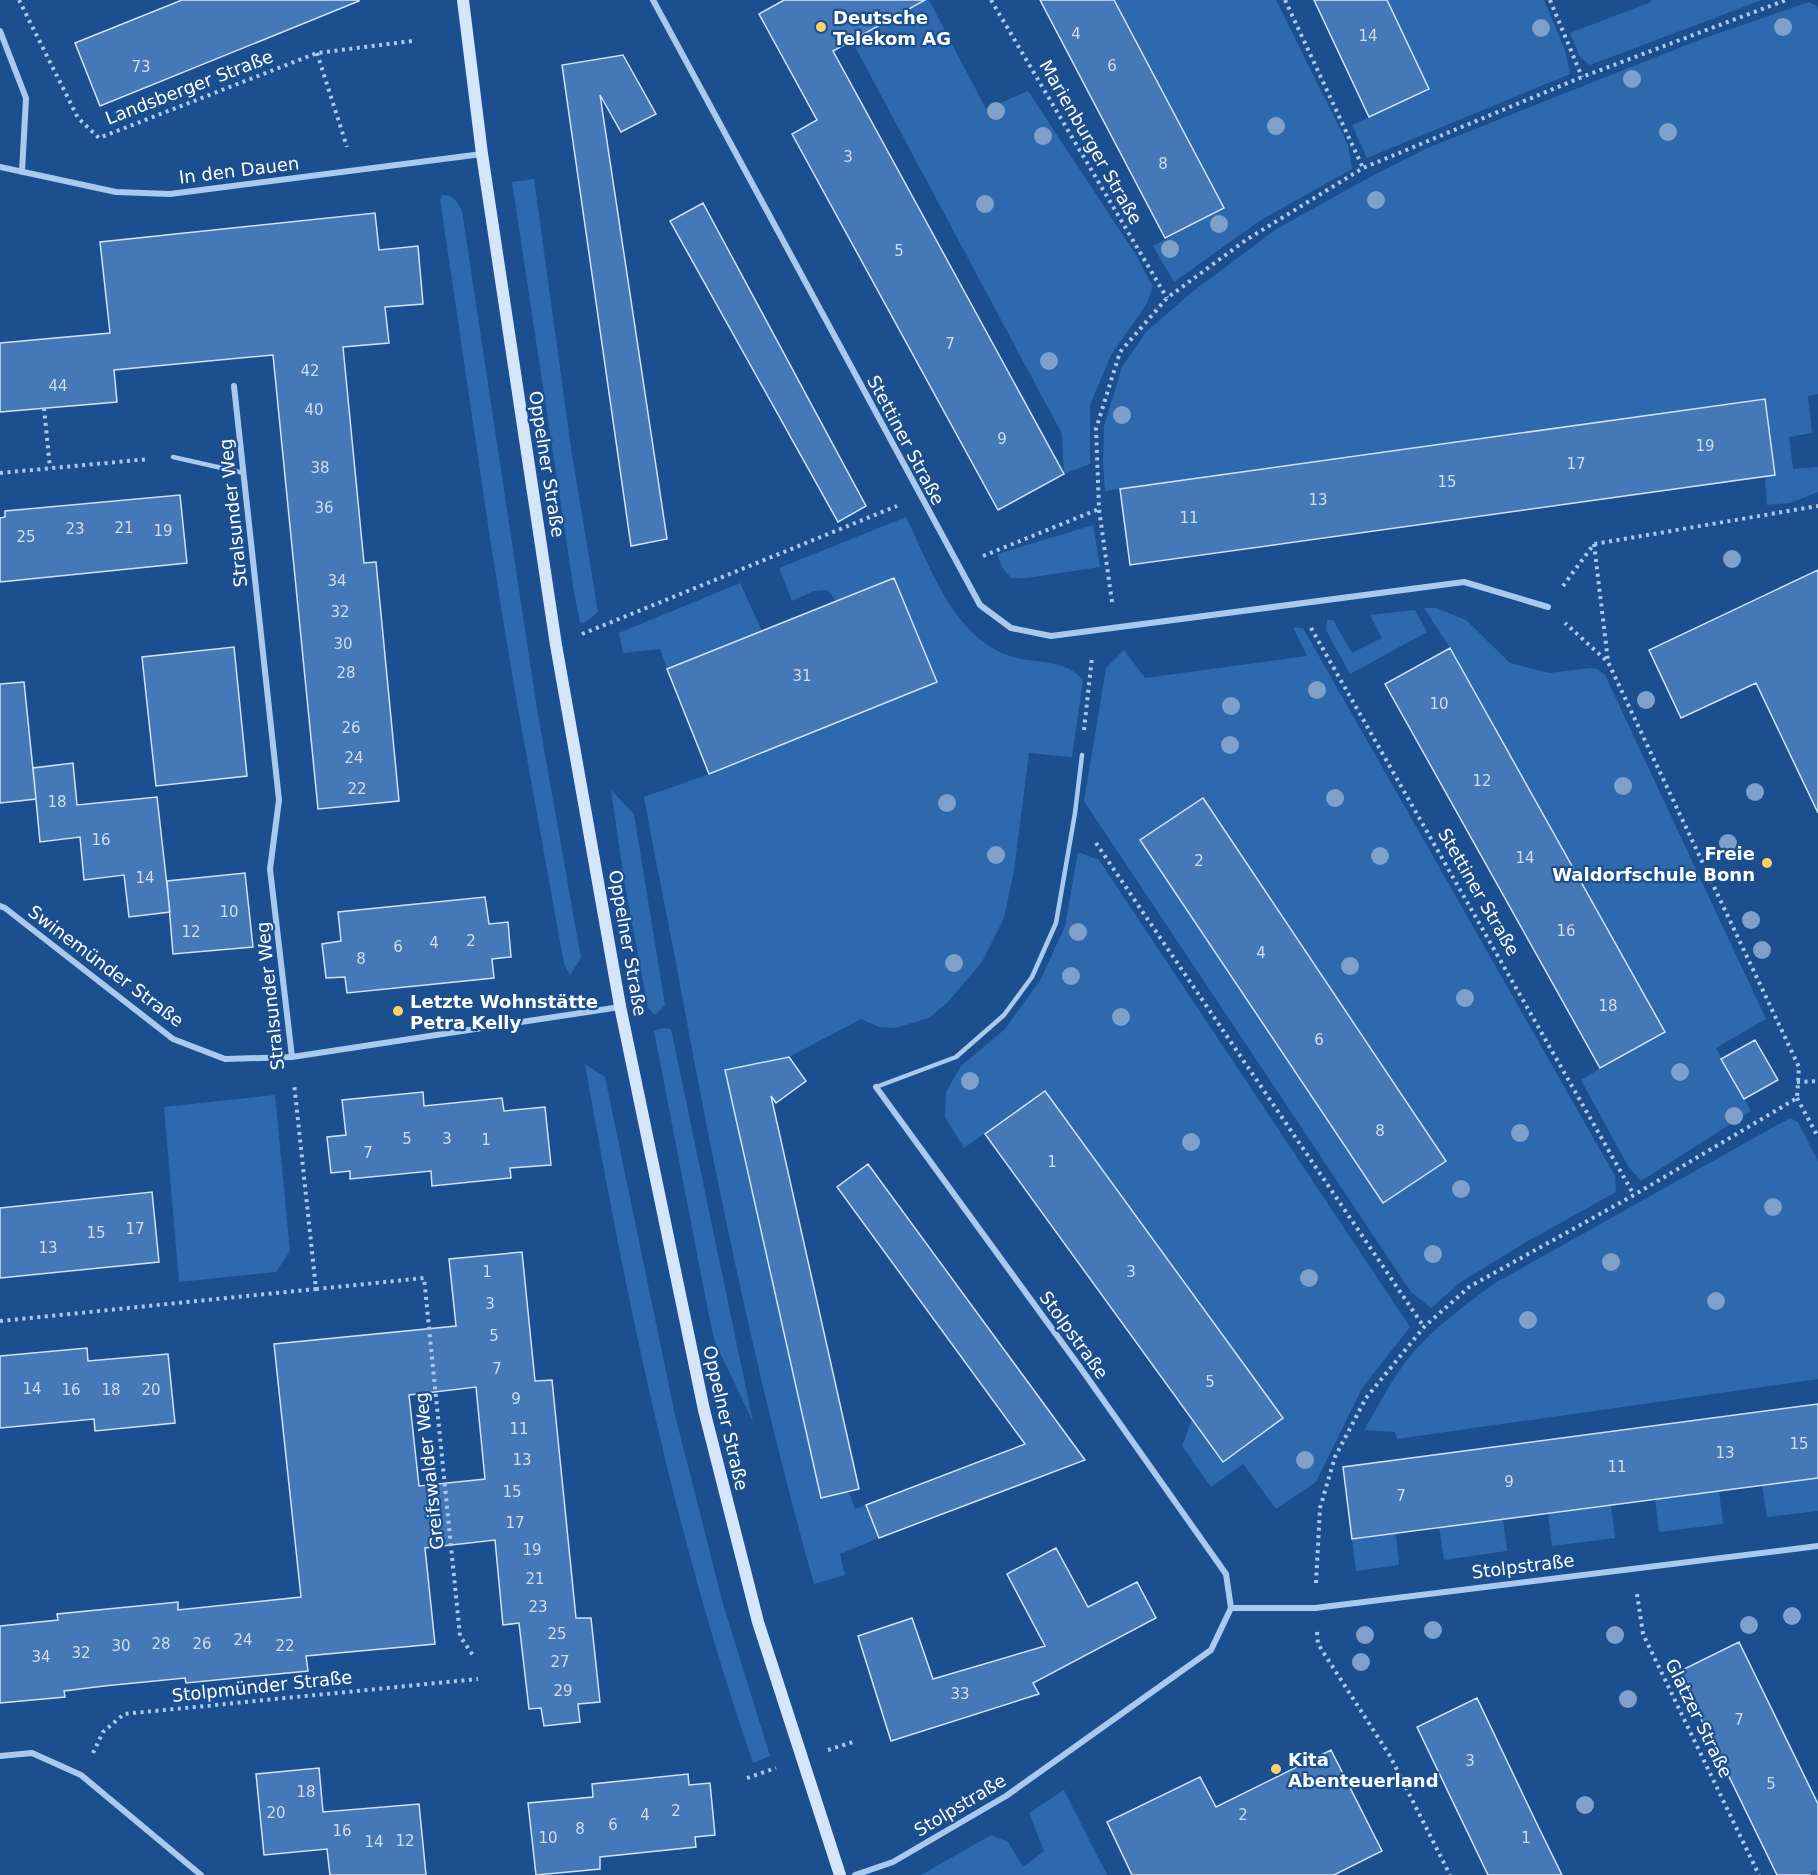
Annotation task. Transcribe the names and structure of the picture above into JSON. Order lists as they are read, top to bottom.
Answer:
{
  "streets": {
    "street": [
      "In den Dauen",
      "Stettiner Straße",
      "Oppelner Straße",
      "Stralsunder Weg",
      "Swinemünder Straße",
      "Stolpstraße"
    ],
    "path": [
      "Landsberger Straße",
      "Marienburger Straße",
      "Greifswalder Weg",
      "Stolpmünder Straße",
      "Glatzer Straße"
    ]
  },
  "crossings": [
    ["In den Dauen", "Oppelner Straße"],
    ["Oppelner Straße", "Swinemünder Straße"],
    ["Stralsunder Weg", "Swinemünder Straße"],
    ["Stralsunder Weg", "Greifswalder Weg"],
    ["Stolpstraße", "Glatzer Straße"]
  ],
  "places": [
    "Deutsche Telekom AG",
    "Freie Waldorfschule Bonn",
    "Letzte Wohnstätte Petra Kelly",
    "Kita Abenteuerland"
  ],
  "house_numbers": [
    "4",
    "14",
    "6",
    "73",
    "3",
    "8",
    "5",
    "7",
    "42",
    "44",
    "40",
    "9",
    "19",
    "17",
    "38",
    "15",
    "13",
    "36",
    "11",
    "21",
    "23",
    "19",
    "25",
    "34",
    "32",
    "30",
    "28",
    "31",
    "10",
    "26",
    "24",
    "12",
    "22",
    "18",
    "16",
    "14",
    "2",
    "14",
    "10",
    "16",
    "12",
    "2",
    "4",
    "6",
    "4",
    "8",
    "18",
    "6",
    "8",
    "5",
    "3",
    "1",
    "7",
    "1",
    "17",
    "15",
    "13",
    "1",
    "3",
    "3",
    "5",
    "7",
    "5",
    "14",
    "16",
    "18",
    "20",
    "9",
    "11",
    "15",
    "13",
    "13",
    "11",
    "9",
    "15",
    "7",
    "17",
    "19",
    "21",
    "23",
    "25",
    "24",
    "28",
    "26",
    "30",
    "22",
    "32",
    "34",
    "27",
    "29",
    "33",
    "7",
    "3",
    "5",
    "18",
    "2",
    "20",
    "4",
    "2",
    "6",
    "8",
    "16",
    "10",
    "1",
    "12",
    "14"
  ]
}
